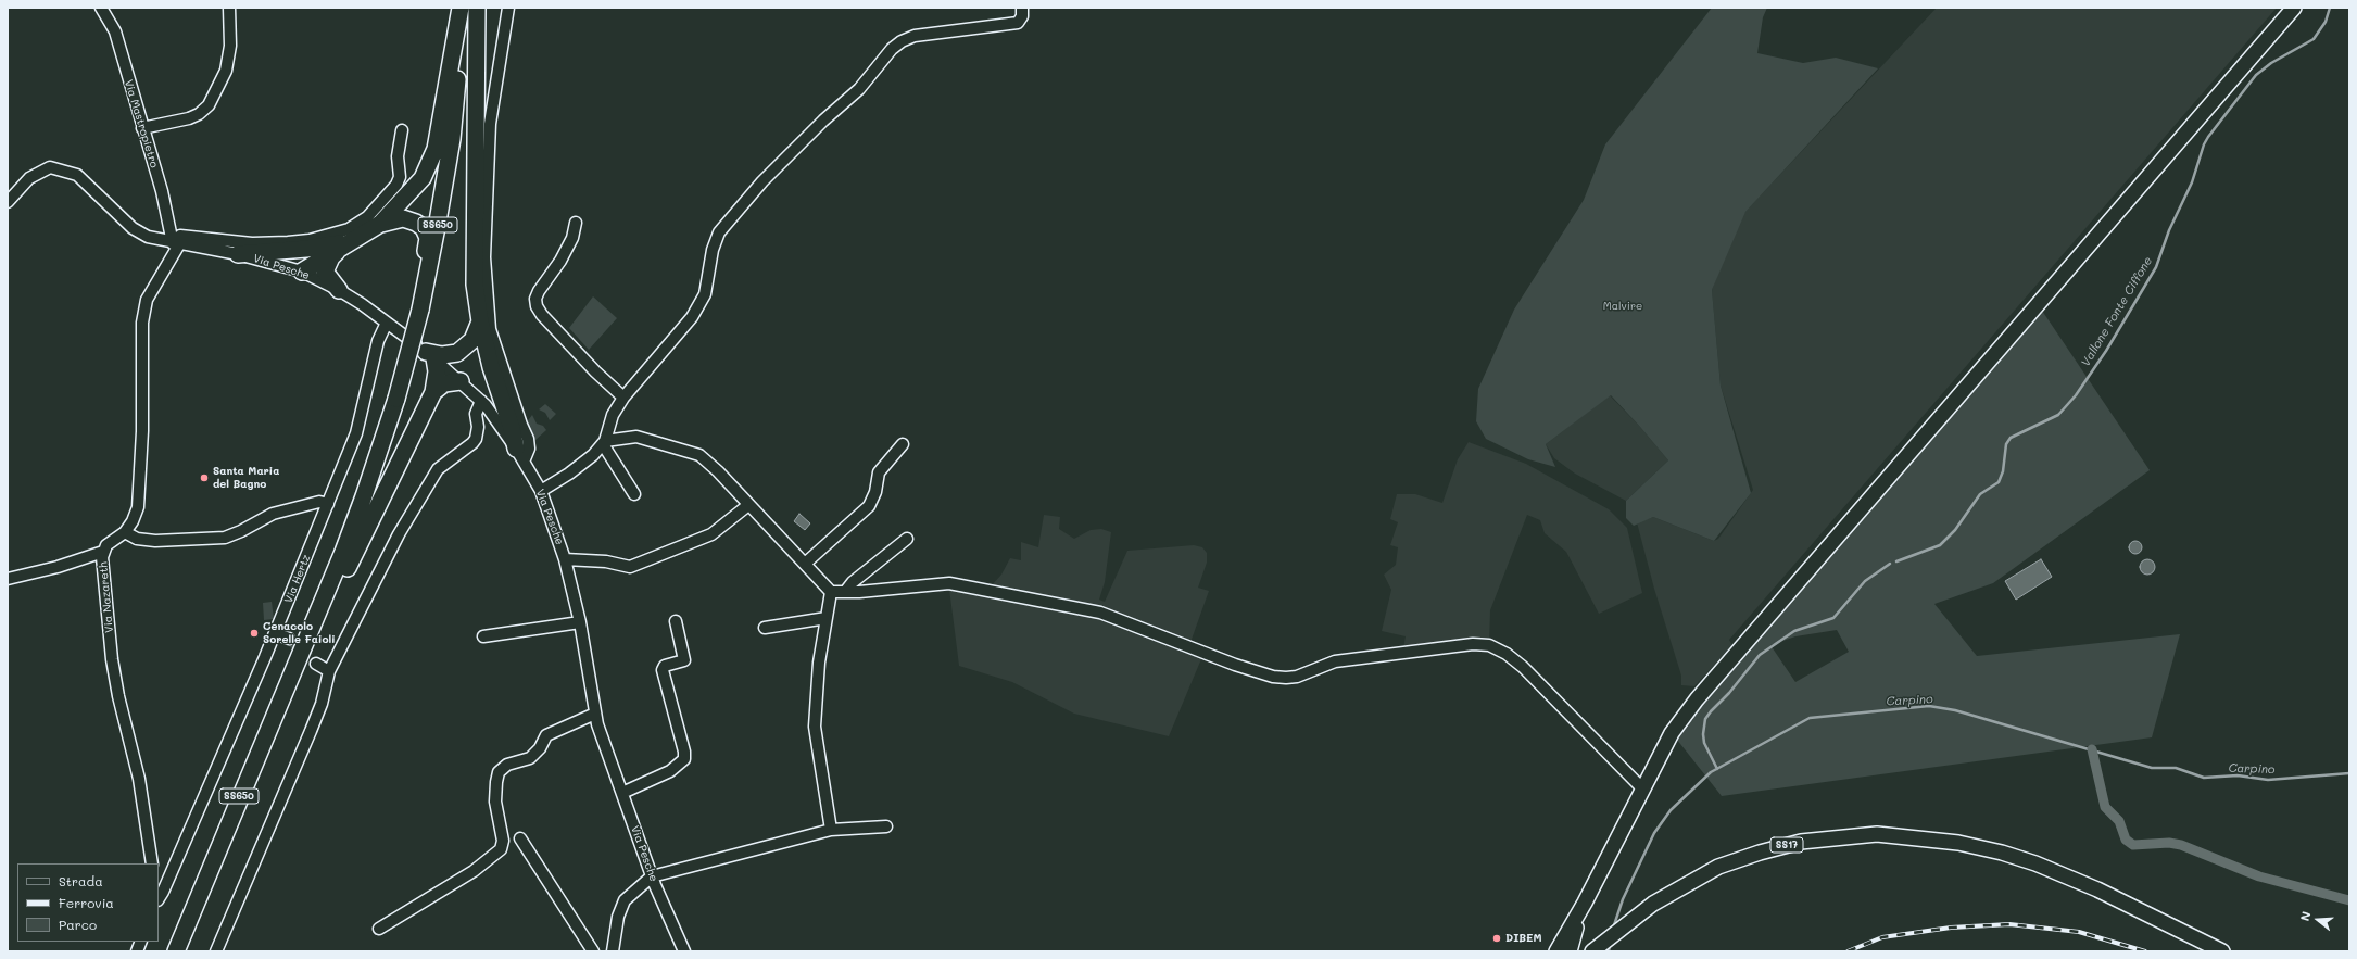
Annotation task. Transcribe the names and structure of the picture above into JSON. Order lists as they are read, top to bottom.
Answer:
{
  "streets": {
    "highway": ["SS650"],
    "main road": ["SS17"],
    "street": [
      "Via Mastropietro",
      "Via Pesche",
      "Via Hertz",
      "Via Nazareth"
    ]
  },
  "crossings": [
    ["Via Mastropietro", "Via Pesche"],
    ["Via Mastropietro", "Via Nazareth"],
    ["Via Pesche", "Via Hertz"],
    ["Via Pesche", "Via Nazareth"]
  ],
  "water": ["Vallone Fonte Ciffone", "Carpino"],
  "parks": ["Malvire"],
  "places": ["Santa Maria del Bagno", "Cenacolo Sorelle Faioli", "DIBEM"],
  "legend": ["Strada", "Ferrovia", "Parco"],
  "north": "left"
}
